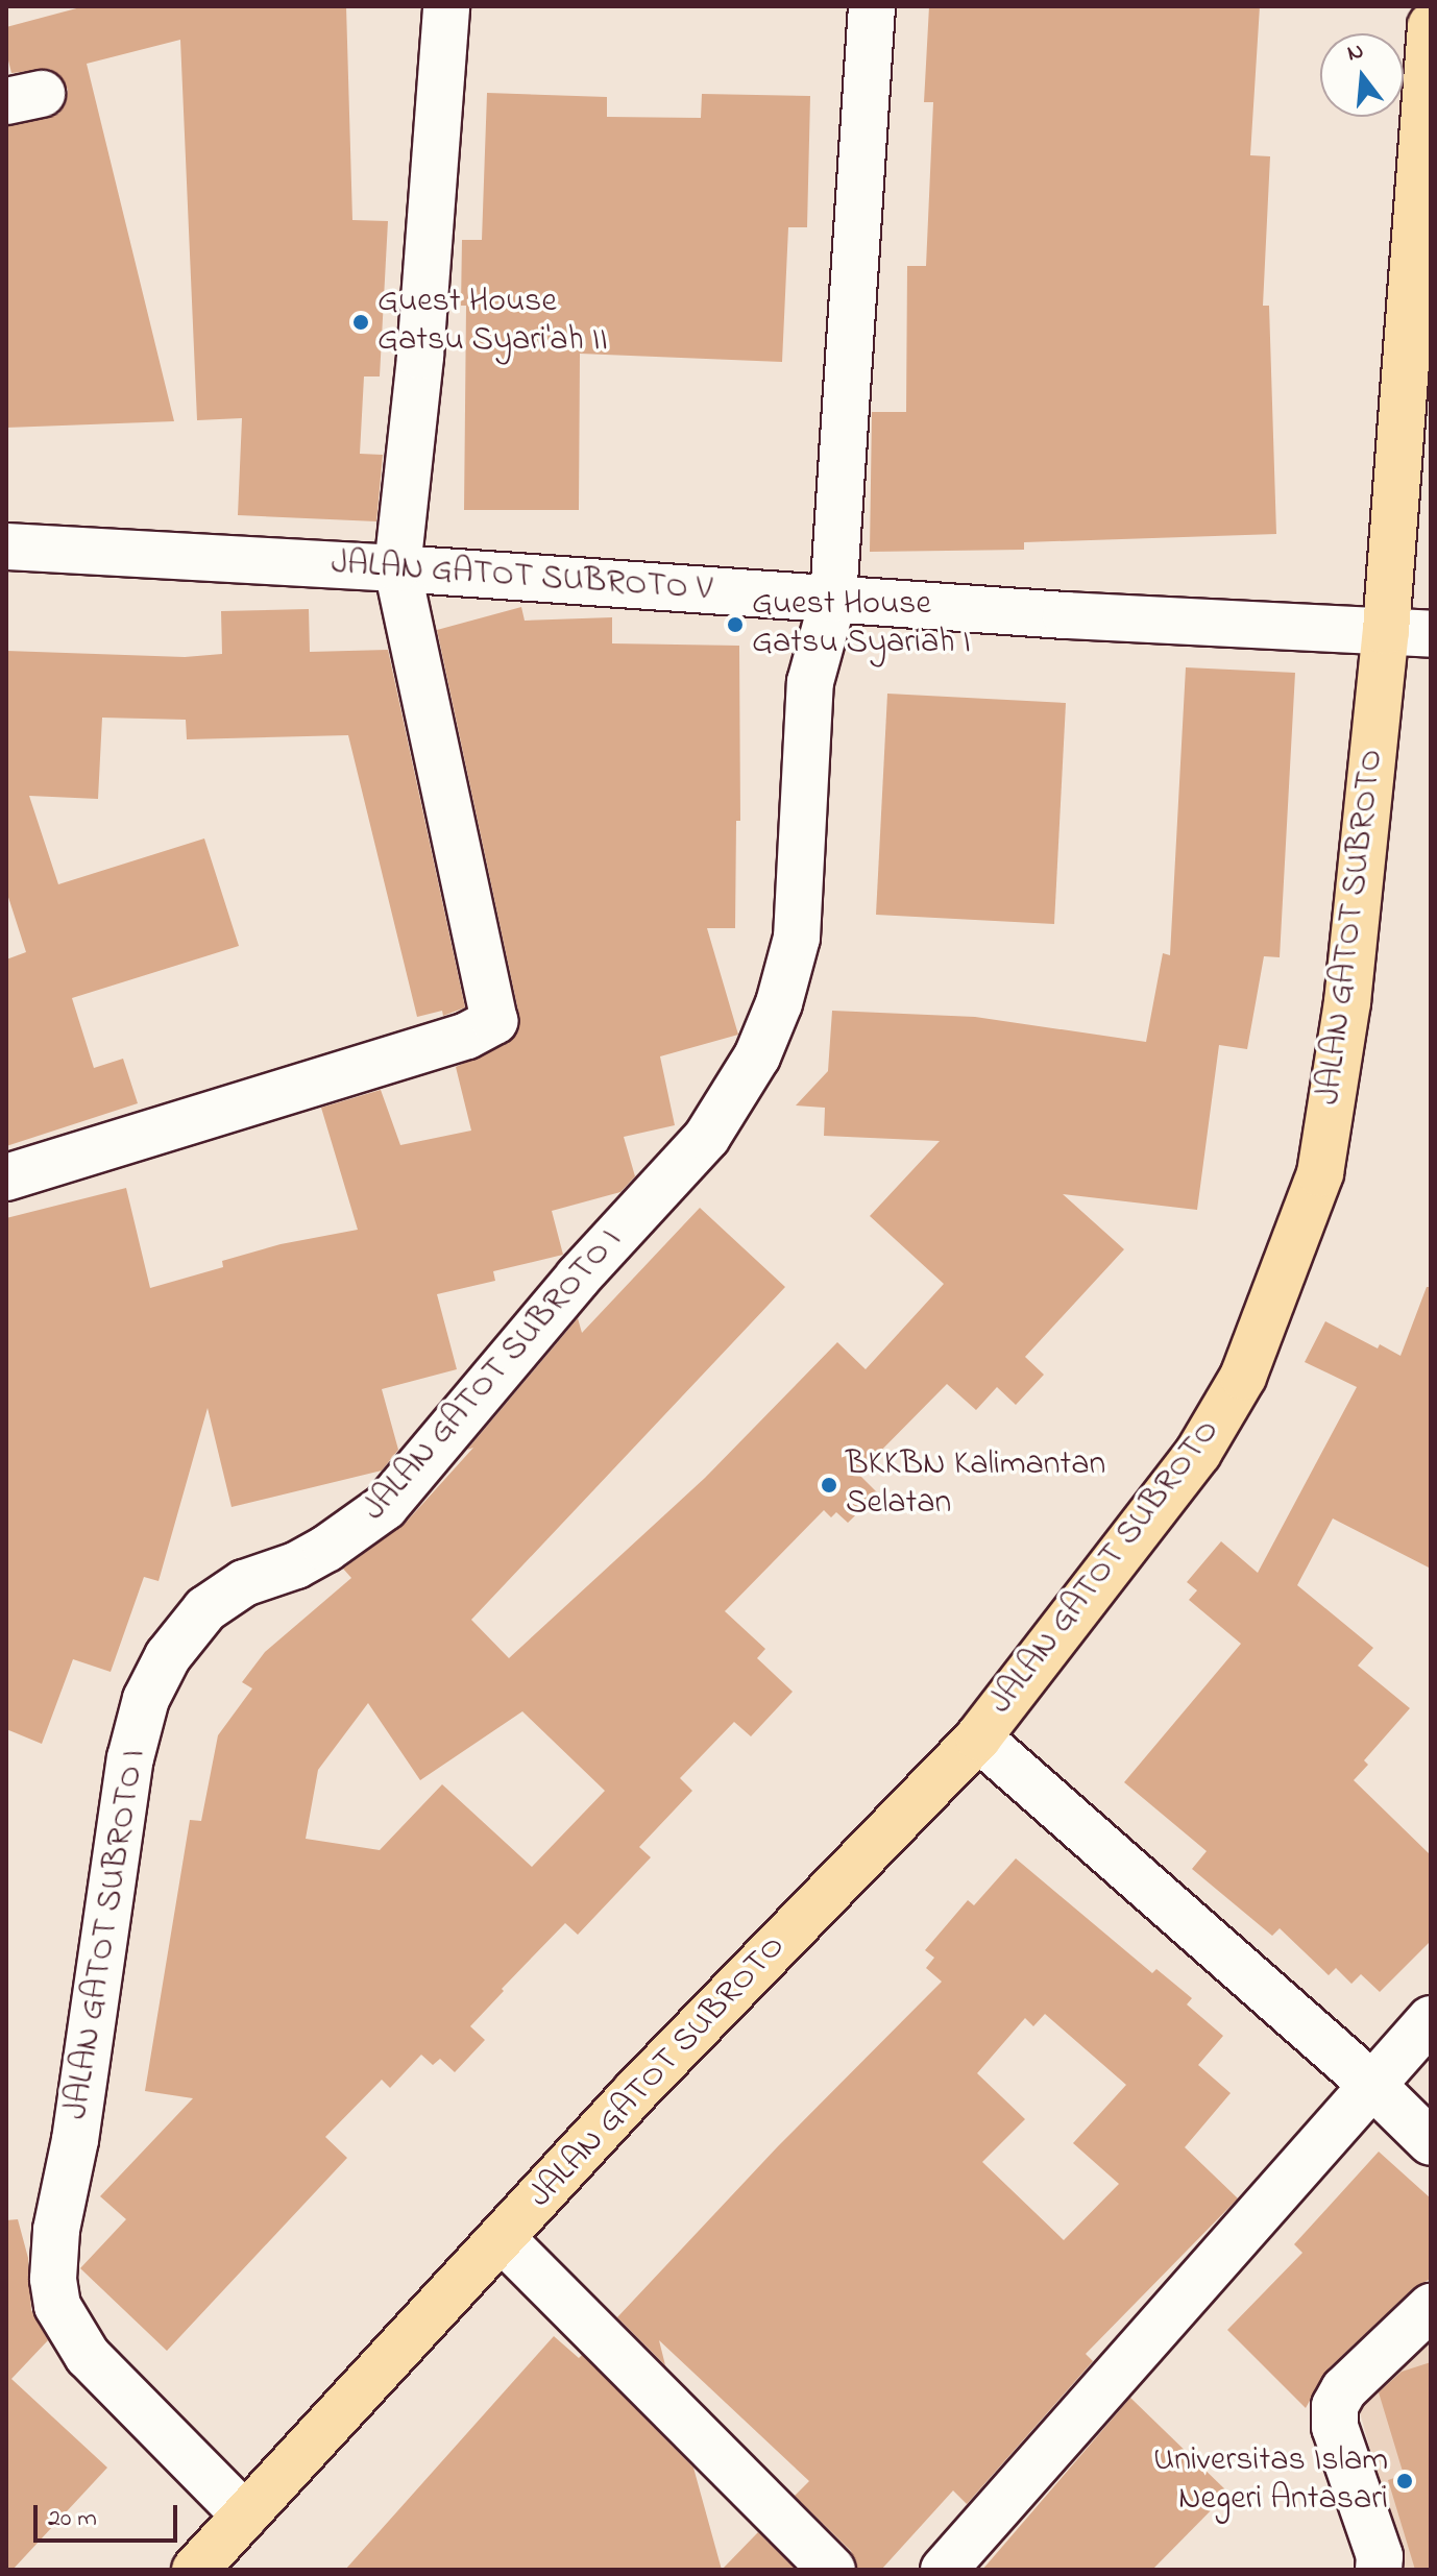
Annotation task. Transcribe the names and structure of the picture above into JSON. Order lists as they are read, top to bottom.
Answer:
{
  "streets": {
    "main road": ["JALAN GATOT SUBROTO"],
    "street": ["JALAN GATOT SUBROTO V", "JALAN GATOT SUBROTO I"]
  },
  "crossings": [
    ["JALAN GATOT SUBROTO V", "JALAN GATOT SUBROTO"],
    ["JALAN GATOT SUBROTO V", "JALAN GATOT SUBROTO I"],
    ["JALAN GATOT SUBROTO", "JALAN GATOT SUBROTO I"]
  ],
  "places": [
    "Guest House Gatsu Syari'ah II",
    "Guest House Gatsu Syariah I",
    "BKKBN Kalimantan Selatan",
    "Universitas Islam Negeri Antasari"
  ],
  "scale_bar": "20 m",
  "north": "top"
}
